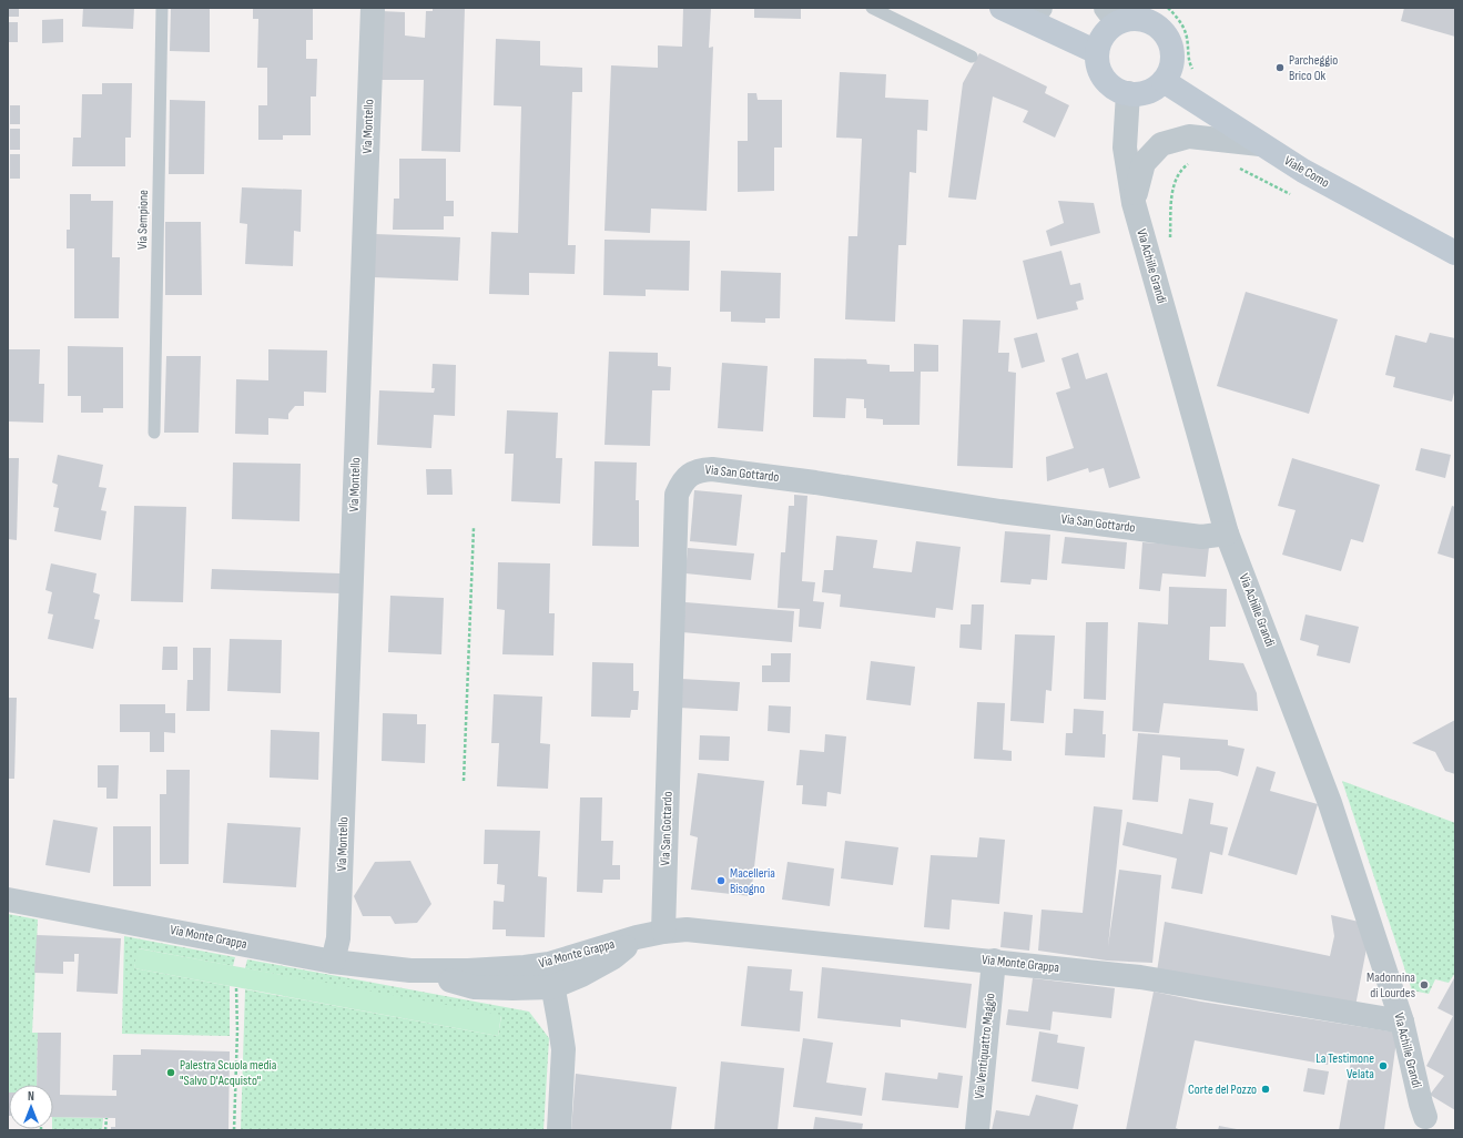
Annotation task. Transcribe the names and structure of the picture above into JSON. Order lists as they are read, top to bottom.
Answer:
{
  "streets": {
    "main road": ["Viale Como"],
    "street": [
      "Via Montello",
      "Via Achille Grandi",
      "Via San Gottardo",
      "Via Monte Grappa",
      "Via Ventiquattro Maggio"
    ],
    "lane": ["Via Sempione"]
  },
  "crossings": [
    ["Via Montello", "Via Monte Grappa"],
    ["Viale Como", "Via Achille Grandi"],
    ["Via Achille Grandi", "Via San Gottardo"],
    ["Via Achille Grandi", "Via Monte Grappa"],
    ["Via San Gottardo", "Via Monte Grappa"],
    ["Via Monte Grappa", "Via Ventiquattro Maggio"]
  ],
  "places": [
    "Parcheggio Brico Ok",
    "Macelleria Bisogno",
    "Madonnina di Lourdes",
    "La Testimone Velata",
    "Palestra Scuola media \"Salvo D'Acquisto\"",
    "Corte del Pozzo"
  ],
  "north": "top"
}
